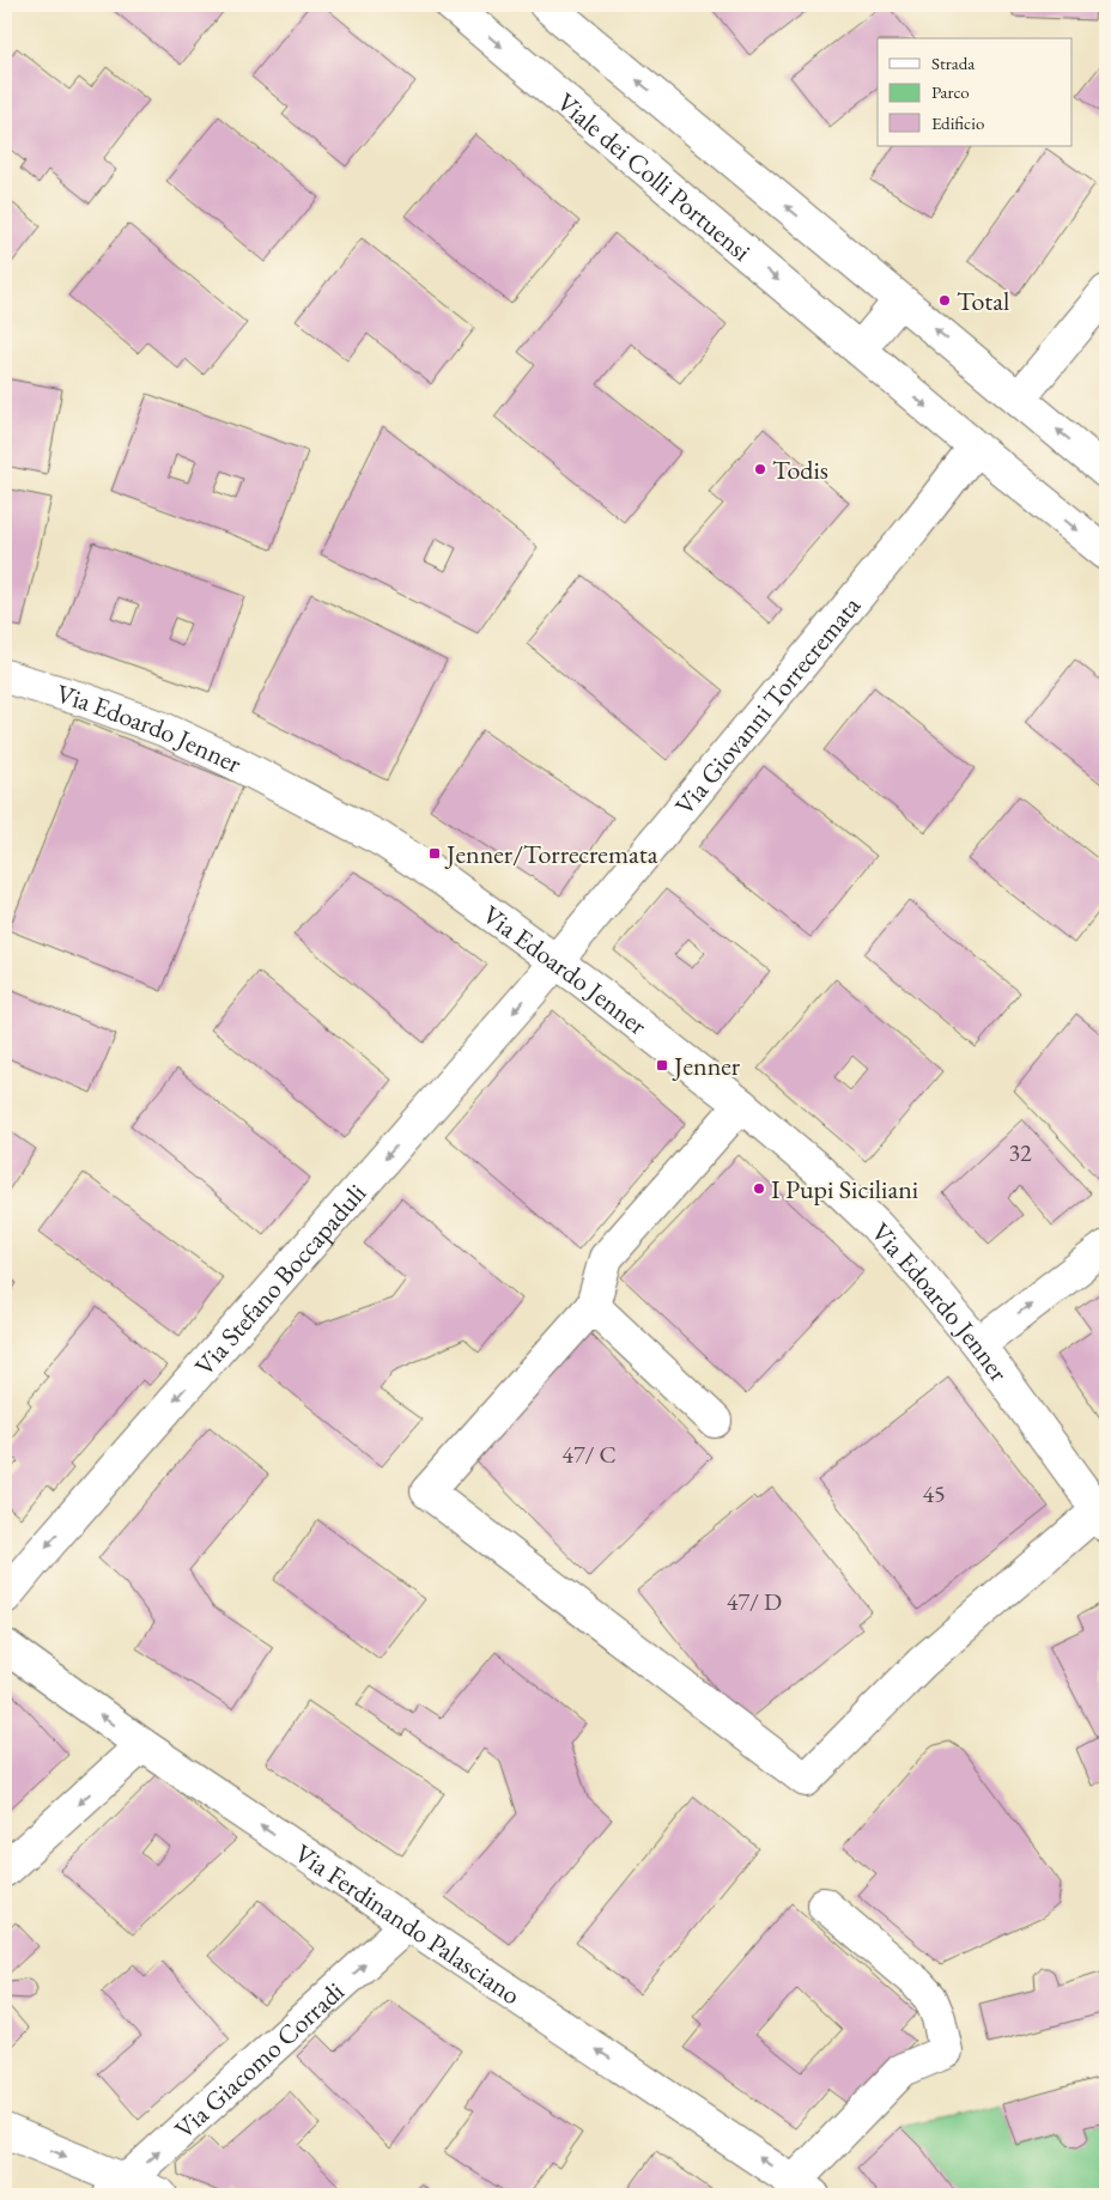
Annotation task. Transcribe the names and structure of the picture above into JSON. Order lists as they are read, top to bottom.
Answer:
{
  "streets": {
    "street": [
      "Viale dei Colli Portuensi",
      "Via Giovanni Torrecremata",
      "Via Edoardo Jenner",
      "Via Stefano Boccapaduli",
      "Via Ferdinando Palasciano",
      "Via Giacomo Corradi"
    ]
  },
  "crossings": [
    ["Viale dei Colli Portuensi", "Via Giovanni Torrecremata"],
    ["Via Giovanni Torrecremata", "Via Edoardo Jenner"],
    ["Via Giovanni Torrecremata", "Via Stefano Boccapaduli"],
    ["Via Edoardo Jenner", "Via Stefano Boccapaduli"],
    ["Via Ferdinando Palasciano", "Via Giacomo Corradi"]
  ],
  "one_way": ["Via Ferdinando Palasciano", "Via Giacomo Corradi"],
  "places": {
    "other": ["Total", "Todis", "I Pupi Siciliani"],
    "transit": ["Jenner/Torrecremata", "Jenner"]
  },
  "house_numbers": [
    "32",
    "47/ C",
    "45",
    "47/ D"
  ],
  "legend": ["Strada", "Parco", "Edificio"]
}
